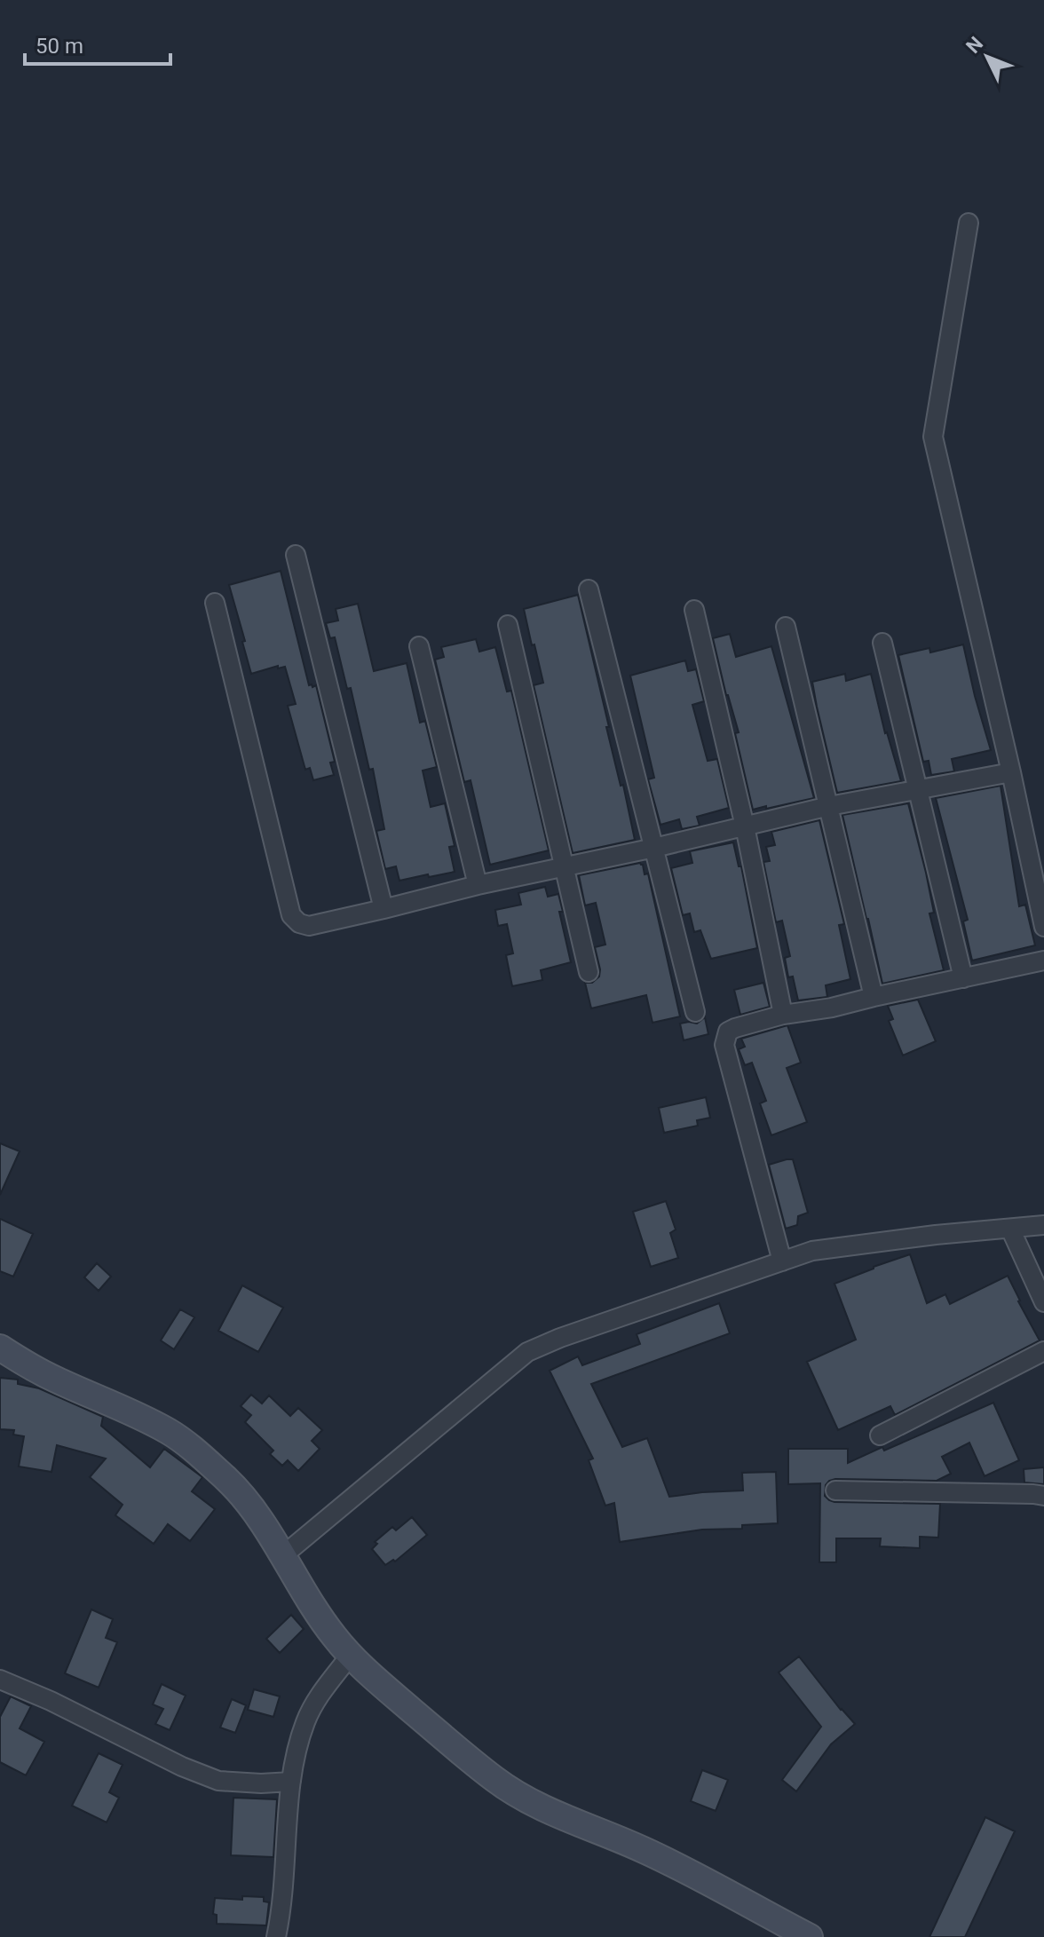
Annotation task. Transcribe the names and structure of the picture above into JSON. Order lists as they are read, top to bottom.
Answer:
{
  "scale_bar": "50 m",
  "north": "top left"
}
